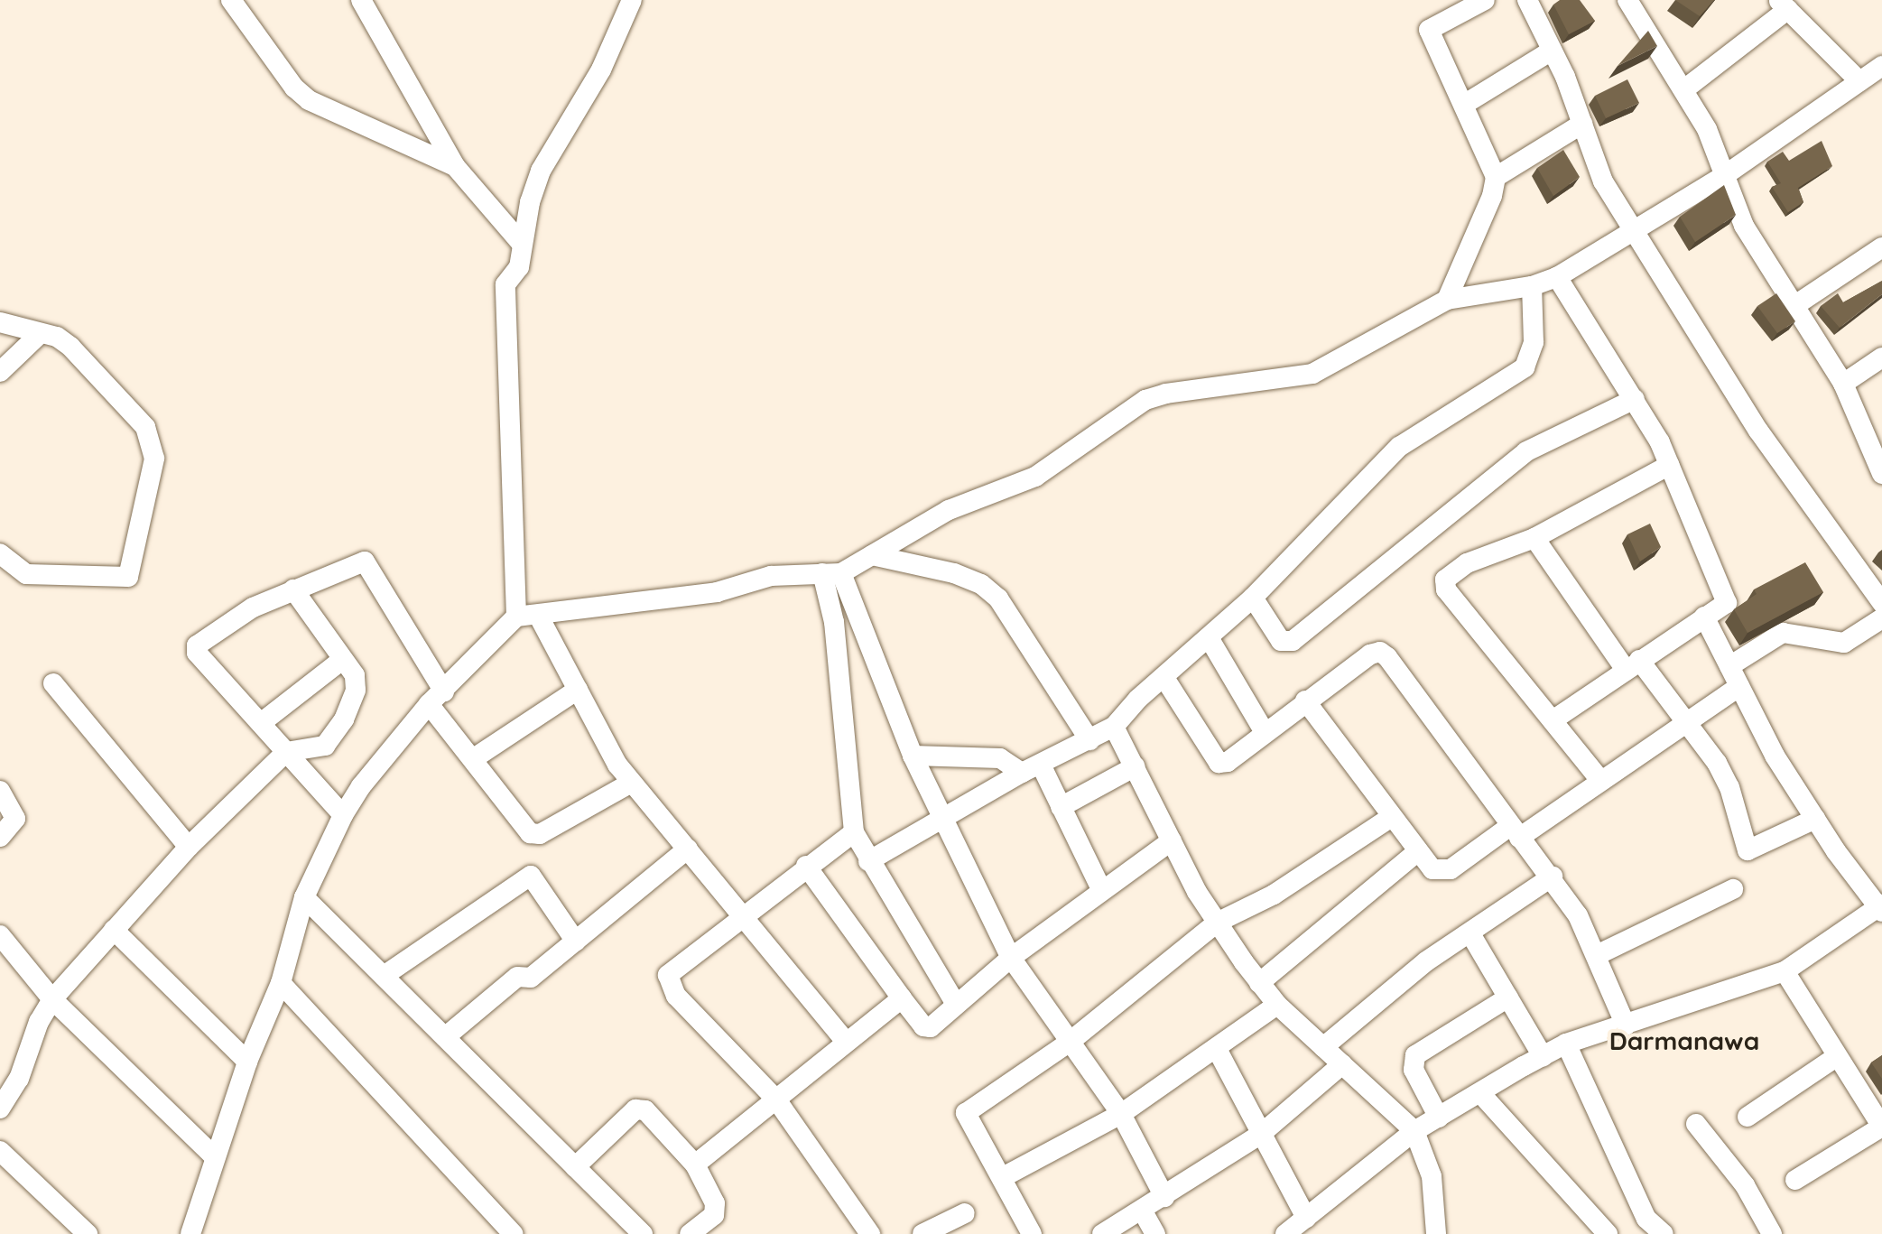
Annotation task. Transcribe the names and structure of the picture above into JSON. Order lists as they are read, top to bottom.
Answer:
{
  "districts": ["Darmanawa"]
}
